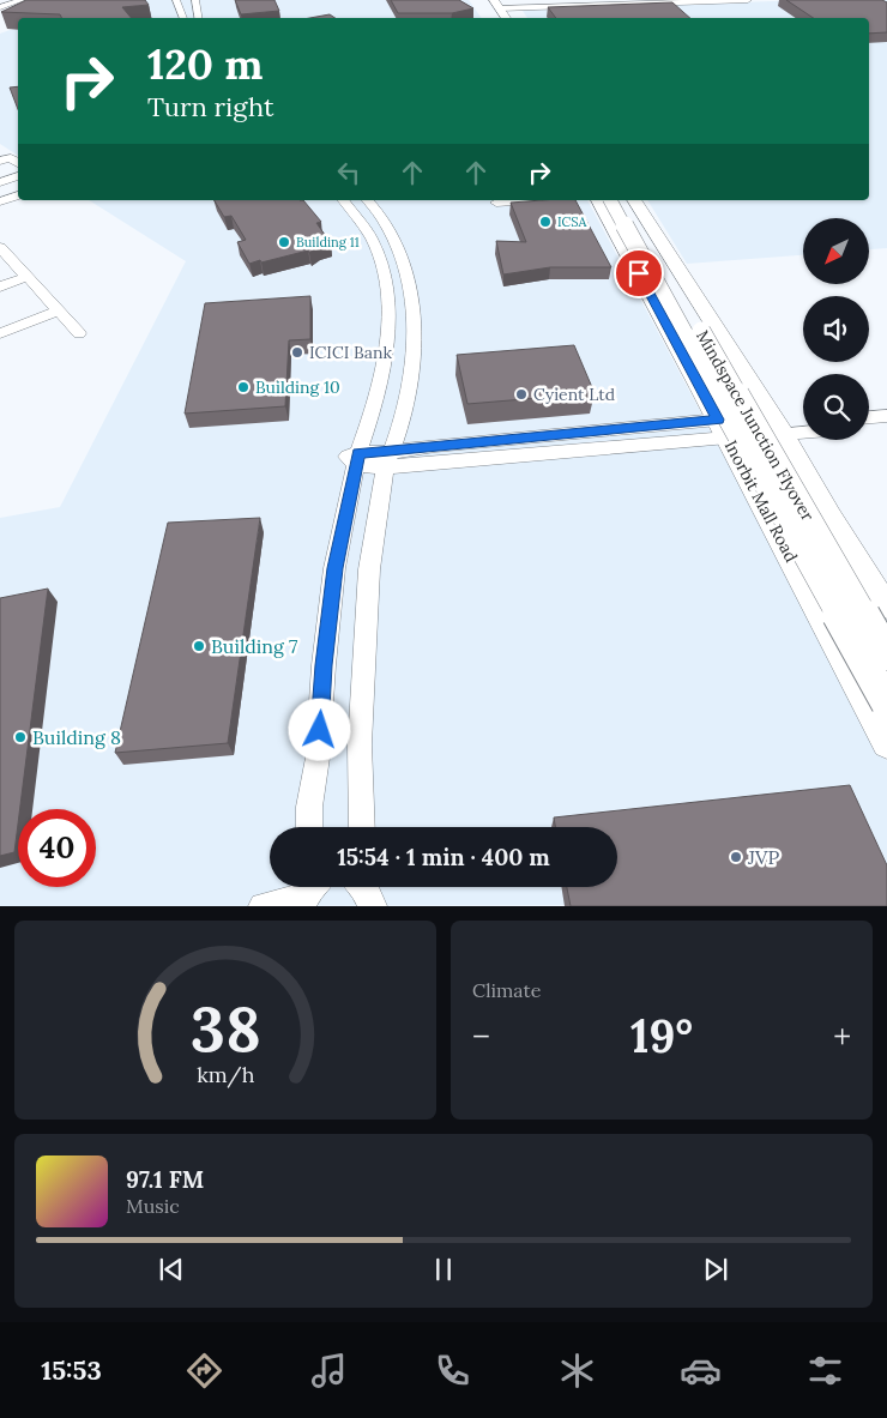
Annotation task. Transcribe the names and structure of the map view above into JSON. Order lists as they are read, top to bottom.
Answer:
{
  "streets": {
    "main road": ["Mindspace Junction Flyover", "Inorbit Mall Road"]
  },
  "places": [
    "ICSA",
    "Building 11",
    "ICICI Bank",
    "Building 10",
    "Cyient Ltd",
    "Building 7",
    "Building 8",
    "JVP"
  ],
  "north": "bottom left",
  "page": {
    "turn": ["120 m", "Turn right"],
    "limit": "40",
    "trip": "15:54 · 1 min · 400 m",
    "tile": "Climate",
    "heat": ["−", "19°", "+"],
    "song": ["97.1 FM", "Music"],
    "tabs": "15:53",
    "gauge": ["38", "km/h"]
  }
}
